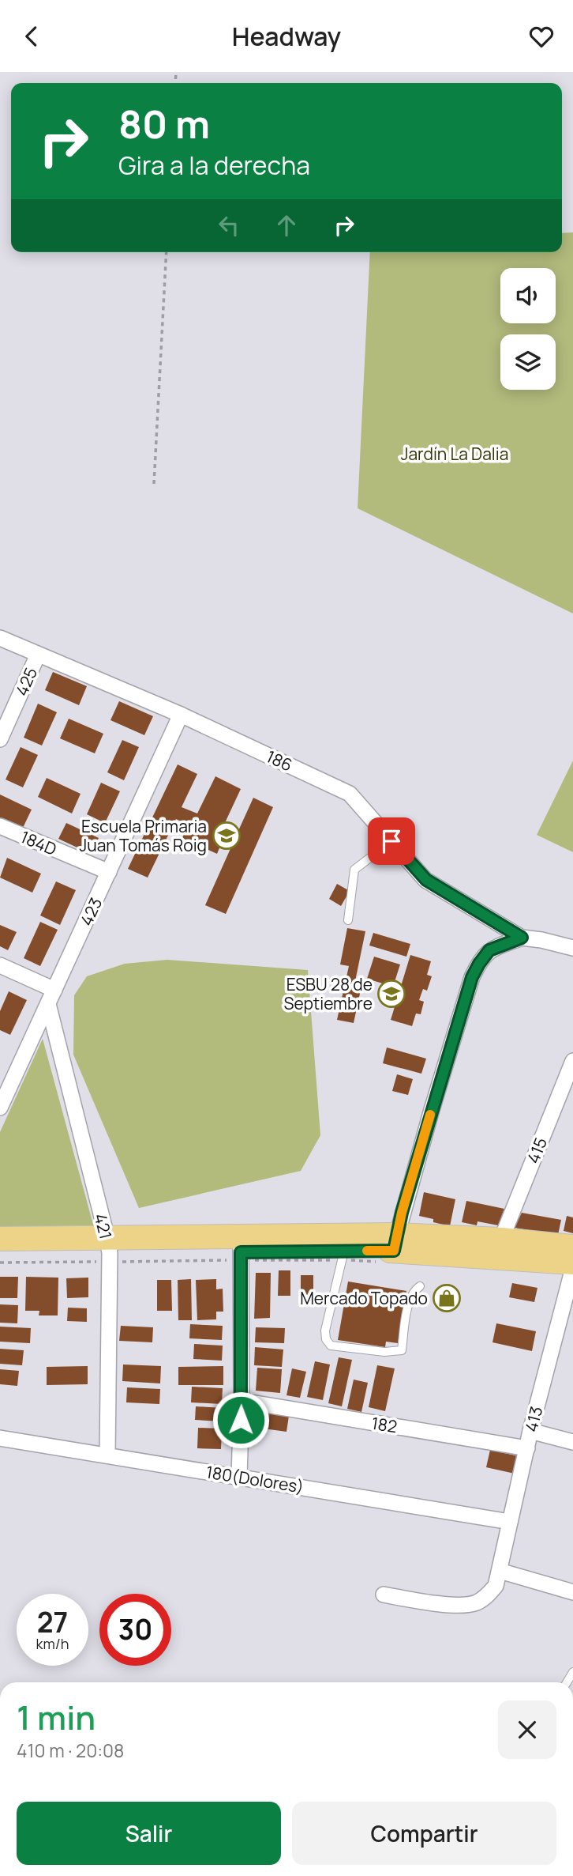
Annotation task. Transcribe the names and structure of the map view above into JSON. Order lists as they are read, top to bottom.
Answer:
{
  "streets": {
    "street": [
      "425",
      "186",
      "184D",
      "423",
      "415",
      "421",
      "413",
      "182",
      "180(Dolores)"
    ]
  },
  "crossings": [
    ["425", "186"],
    ["186", "423"],
    ["184D", "423"],
    ["423", "421"],
    ["421", "180(Dolores)"],
    ["413", "182"],
    ["413", "180(Dolores)"]
  ],
  "parks": ["Jardín La Dalia"],
  "places": {
    "school or university": ["Escuela Primaria Juan Tomás Roig", "ESBU 28 de Septiembre"],
    "shop": ["Mercado Topado"]
  },
  "page": {
    "header": "Headway",
    "turn": ["80 m", "Gira a la derecha"],
    "speed": "27 km/h",
    "limit": "30",
    "heading": ["1 min", "410 m · 20:08"],
    "buttons": ["Salir", "Compartir"]
  }
}
